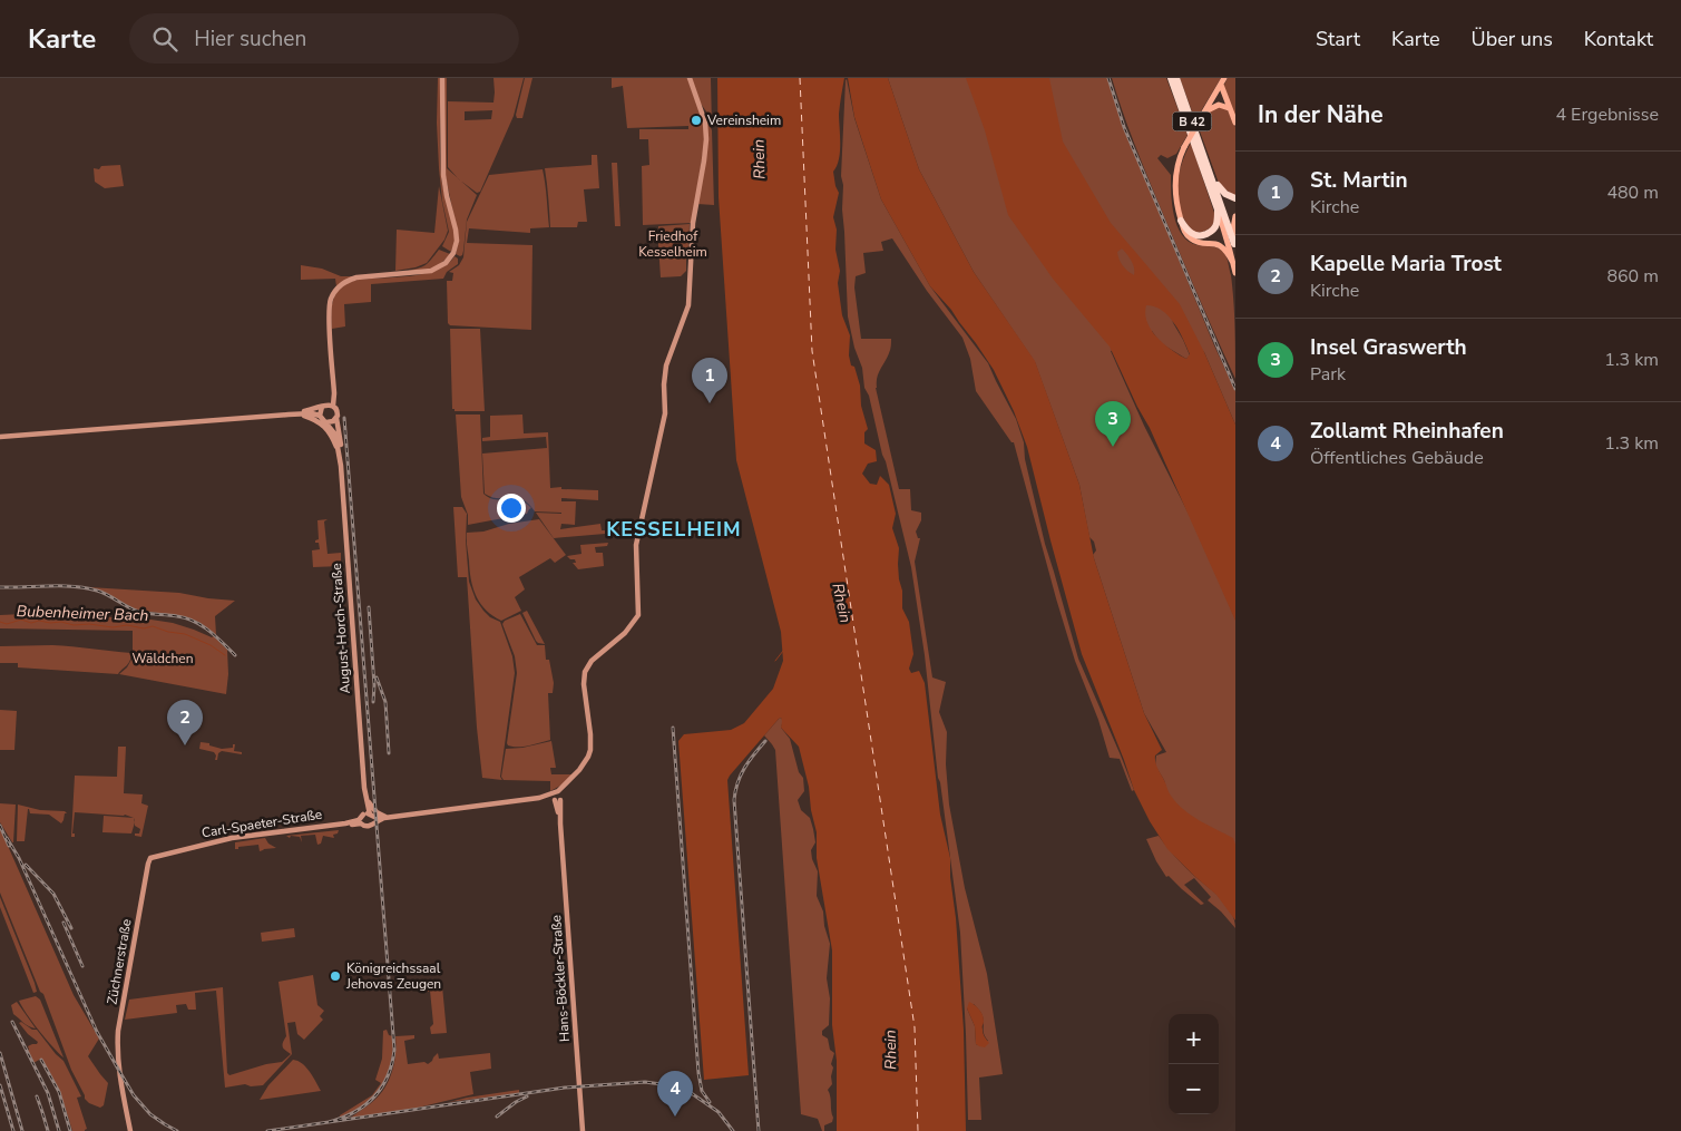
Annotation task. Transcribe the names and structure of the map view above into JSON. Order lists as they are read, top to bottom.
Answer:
{
  "streets": {
    "highway": ["B 42"],
    "main road": [
      "August-Horch-Straße",
      "Carl-Spaeter-Straße",
      "Züchnerstraße",
      "Hans-Böckler-Straße"
    ]
  },
  "crossings": [
    ["August-Horch-Straße", "Carl-Spaeter-Straße"],
    ["Carl-Spaeter-Straße", "Züchnerstraße"],
    ["Carl-Spaeter-Straße", "Hans-Böckler-Straße"]
  ],
  "districts": ["KESSELHEIM"],
  "water": ["Rhein", "Bubenheimer Bach"],
  "parks": ["Friedhof Kesselheim", "Wäldchen"],
  "places": ["Vereinsheim", "Königreichssaal Jehovas Zeugen"],
  "page": {
    "header": "Karte",
    "search": "Hier suchen",
    "nav": [
      "Start",
      "Karte",
      "Über uns",
      "Kontakt"
    ],
    "heading": ["In der Nähe", "4 Ergebnisse"],
    "list": [
      {
        "mark": "1",
        "name": "St. Martin",
        "note": "Kirche",
        "value": "480 m"
      },
      {
        "mark": "2",
        "name": "Kapelle Maria Trost",
        "note": "Kirche",
        "value": "860 m"
      },
      {
        "mark": "3",
        "name": "Insel Graswerth",
        "note": "Park",
        "value": "1.3 km"
      },
      {
        "mark": "4",
        "name": "Zollamt Rheinhafen",
        "note": "Öffentliches Gebäude",
        "value": "1.3 km"
      }
    ],
    "pins": [
      "1",
      "3",
      "2",
      "4"
    ],
    "map_buttons": ["+", "−"]
  }
}
